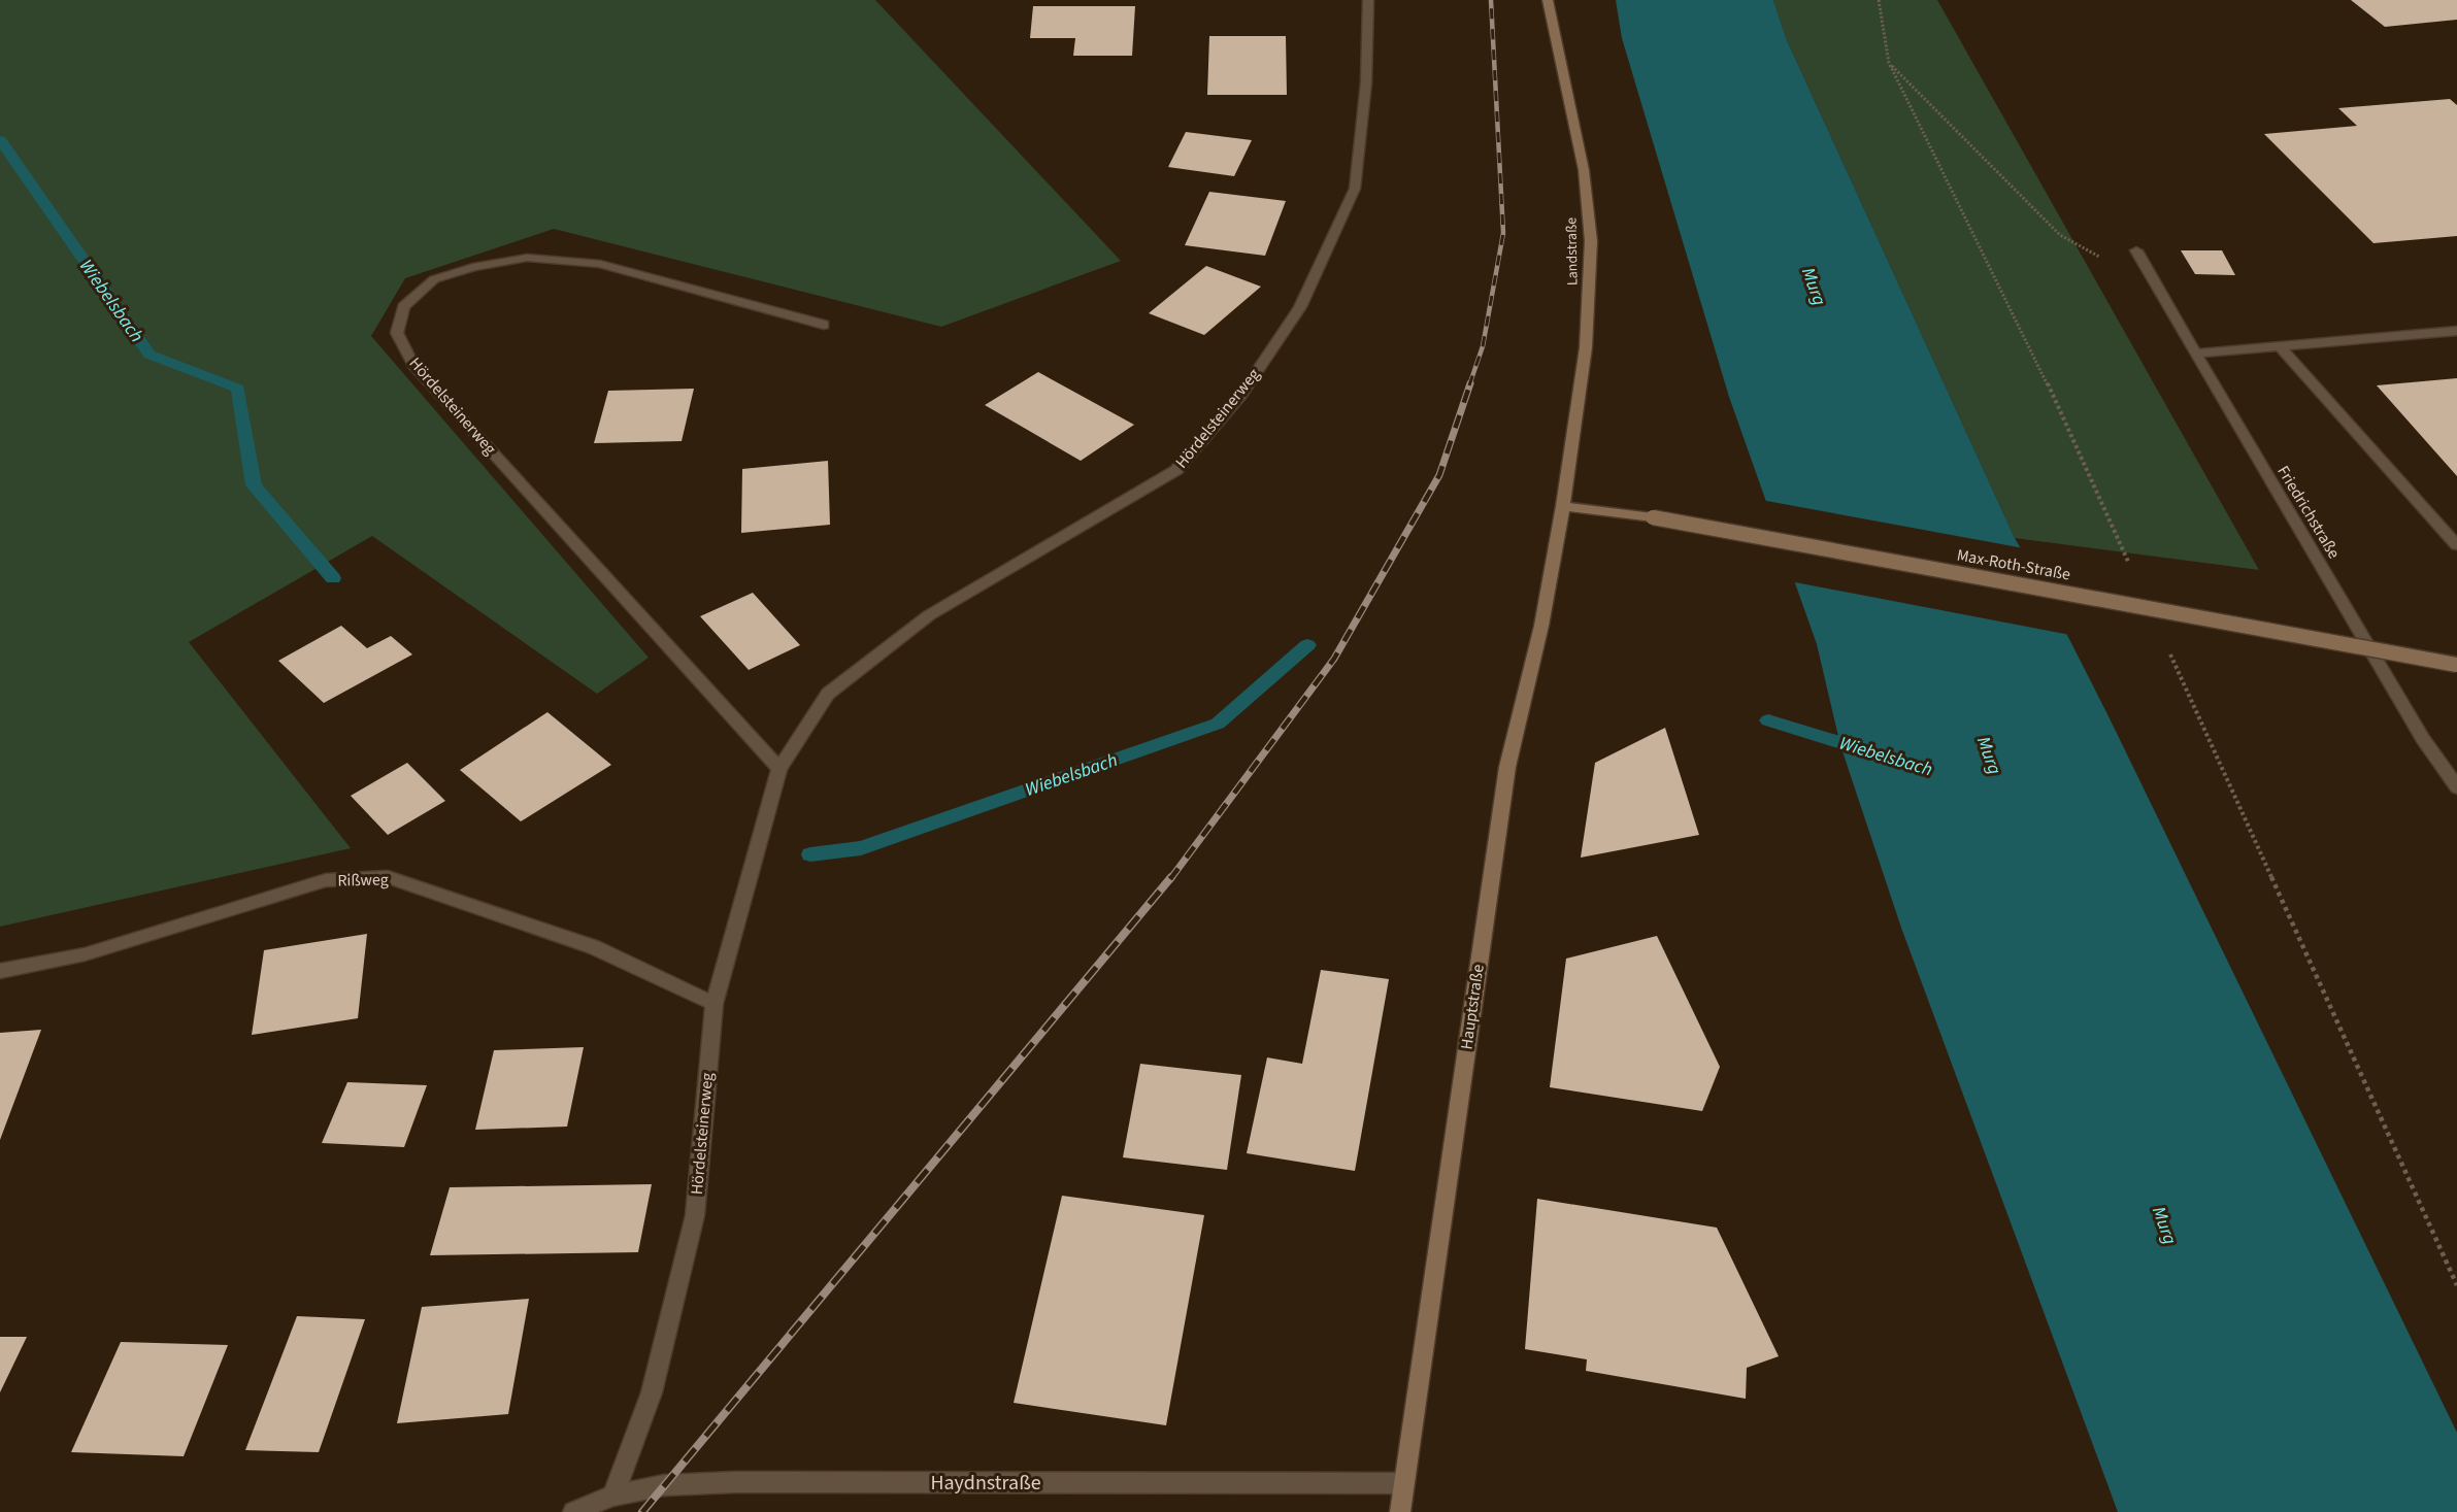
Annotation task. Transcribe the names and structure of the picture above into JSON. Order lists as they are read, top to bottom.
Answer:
{
  "streets": {
    "street": [
      "Landstraße",
      "Hördelsteinerweg",
      "Friedrichstraße",
      "Max-Roth-Straße",
      "Rißweg",
      "Hauptstraße",
      "Haydnstraße"
    ]
  },
  "crossings": [
    ["Landstraße", "Max-Roth-Straße"],
    ["Landstraße", "Hauptstraße"],
    ["Hördelsteinerweg", "Rißweg"],
    ["Hördelsteinerweg", "Haydnstraße"],
    ["Max-Roth-Straße", "Hauptstraße"],
    ["Hauptstraße", "Haydnstraße"]
  ],
  "water": ["Murg", "Wiebelsbach"]
}
